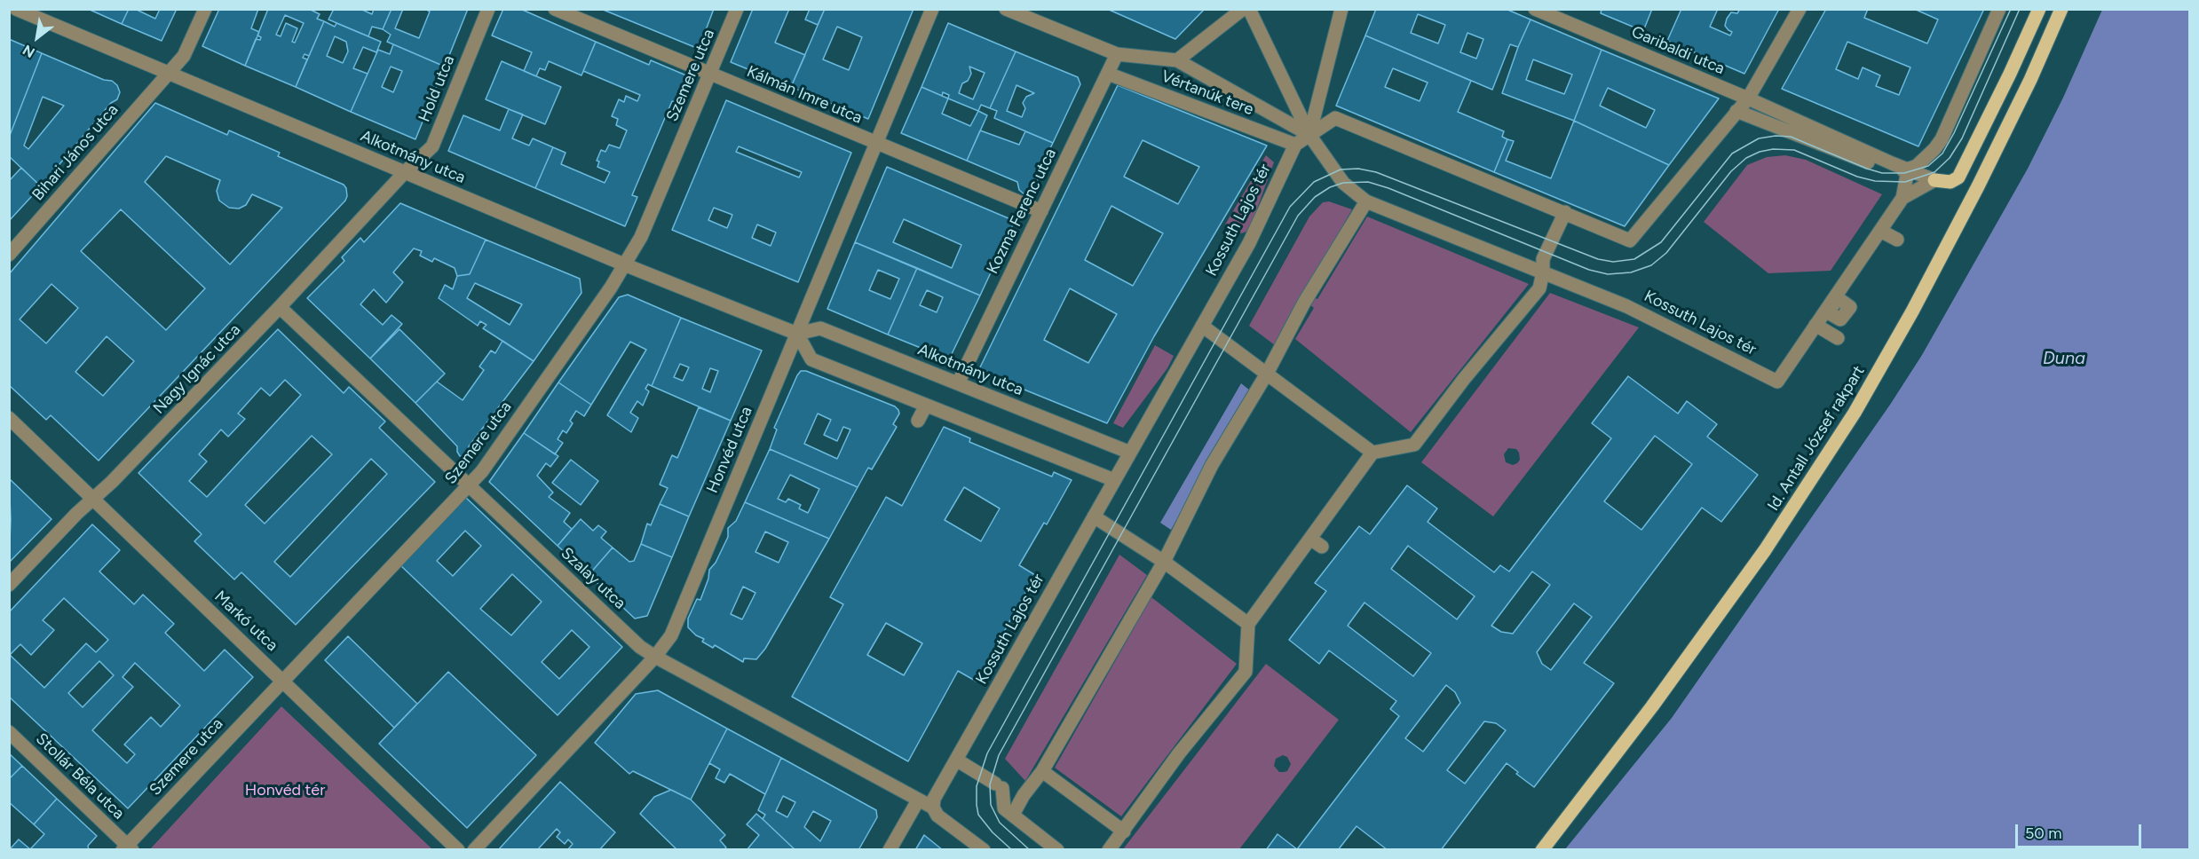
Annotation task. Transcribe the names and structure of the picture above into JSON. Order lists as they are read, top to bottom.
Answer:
{
  "streets": {
    "main road": ["Id. Antall József rakpart"],
    "street": [
      "Garibaldi utca",
      "Szemere utca",
      "Hold utca",
      "Vértanúk tere",
      "Kálmán Imre utca",
      "Bihari János utca",
      "Alkotmány utca",
      "Kozma Ferenc utca",
      "Kossuth Lajos tér",
      "Nagy Ignác utca",
      "Honvéd utca",
      "Szalay utca",
      "Markó utca",
      "Stollár Béla utca"
    ]
  },
  "crossings": [
    ["Szemere utca", "Kálmán Imre utca"],
    ["Szemere utca", "Alkotmány utca"],
    ["Szemere utca", "Szalay utca"],
    ["Szemere utca", "Markó utca"],
    ["Szemere utca", "Stollár Béla utca"],
    ["Hold utca", "Alkotmány utca"],
    ["Hold utca", "Nagy Ignác utca"],
    ["Vértanúk tere", "Kozma Ferenc utca"],
    ["Vértanúk tere", "Kossuth Lajos tér"],
    ["Kálmán Imre utca", "Kozma Ferenc utca"],
    ["Kálmán Imre utca", "Honvéd utca"],
    ["Bihari János utca", "Alkotmány utca"],
    ["Alkotmány utca", "Kozma Ferenc utca"],
    ["Alkotmány utca", "Kossuth Lajos tér"],
    ["Alkotmány utca", "Nagy Ignác utca"],
    ["Alkotmány utca", "Honvéd utca"],
    ["Kossuth Lajos tér", "Szalay utca"],
    ["Nagy Ignác utca", "Szalay utca"],
    ["Nagy Ignác utca", "Markó utca"],
    ["Honvéd utca", "Szalay utca"]
  ],
  "water": ["Duna"],
  "parks": ["Honvéd tér"],
  "scale_bar": "50 m",
  "north": "bottom left"
}
